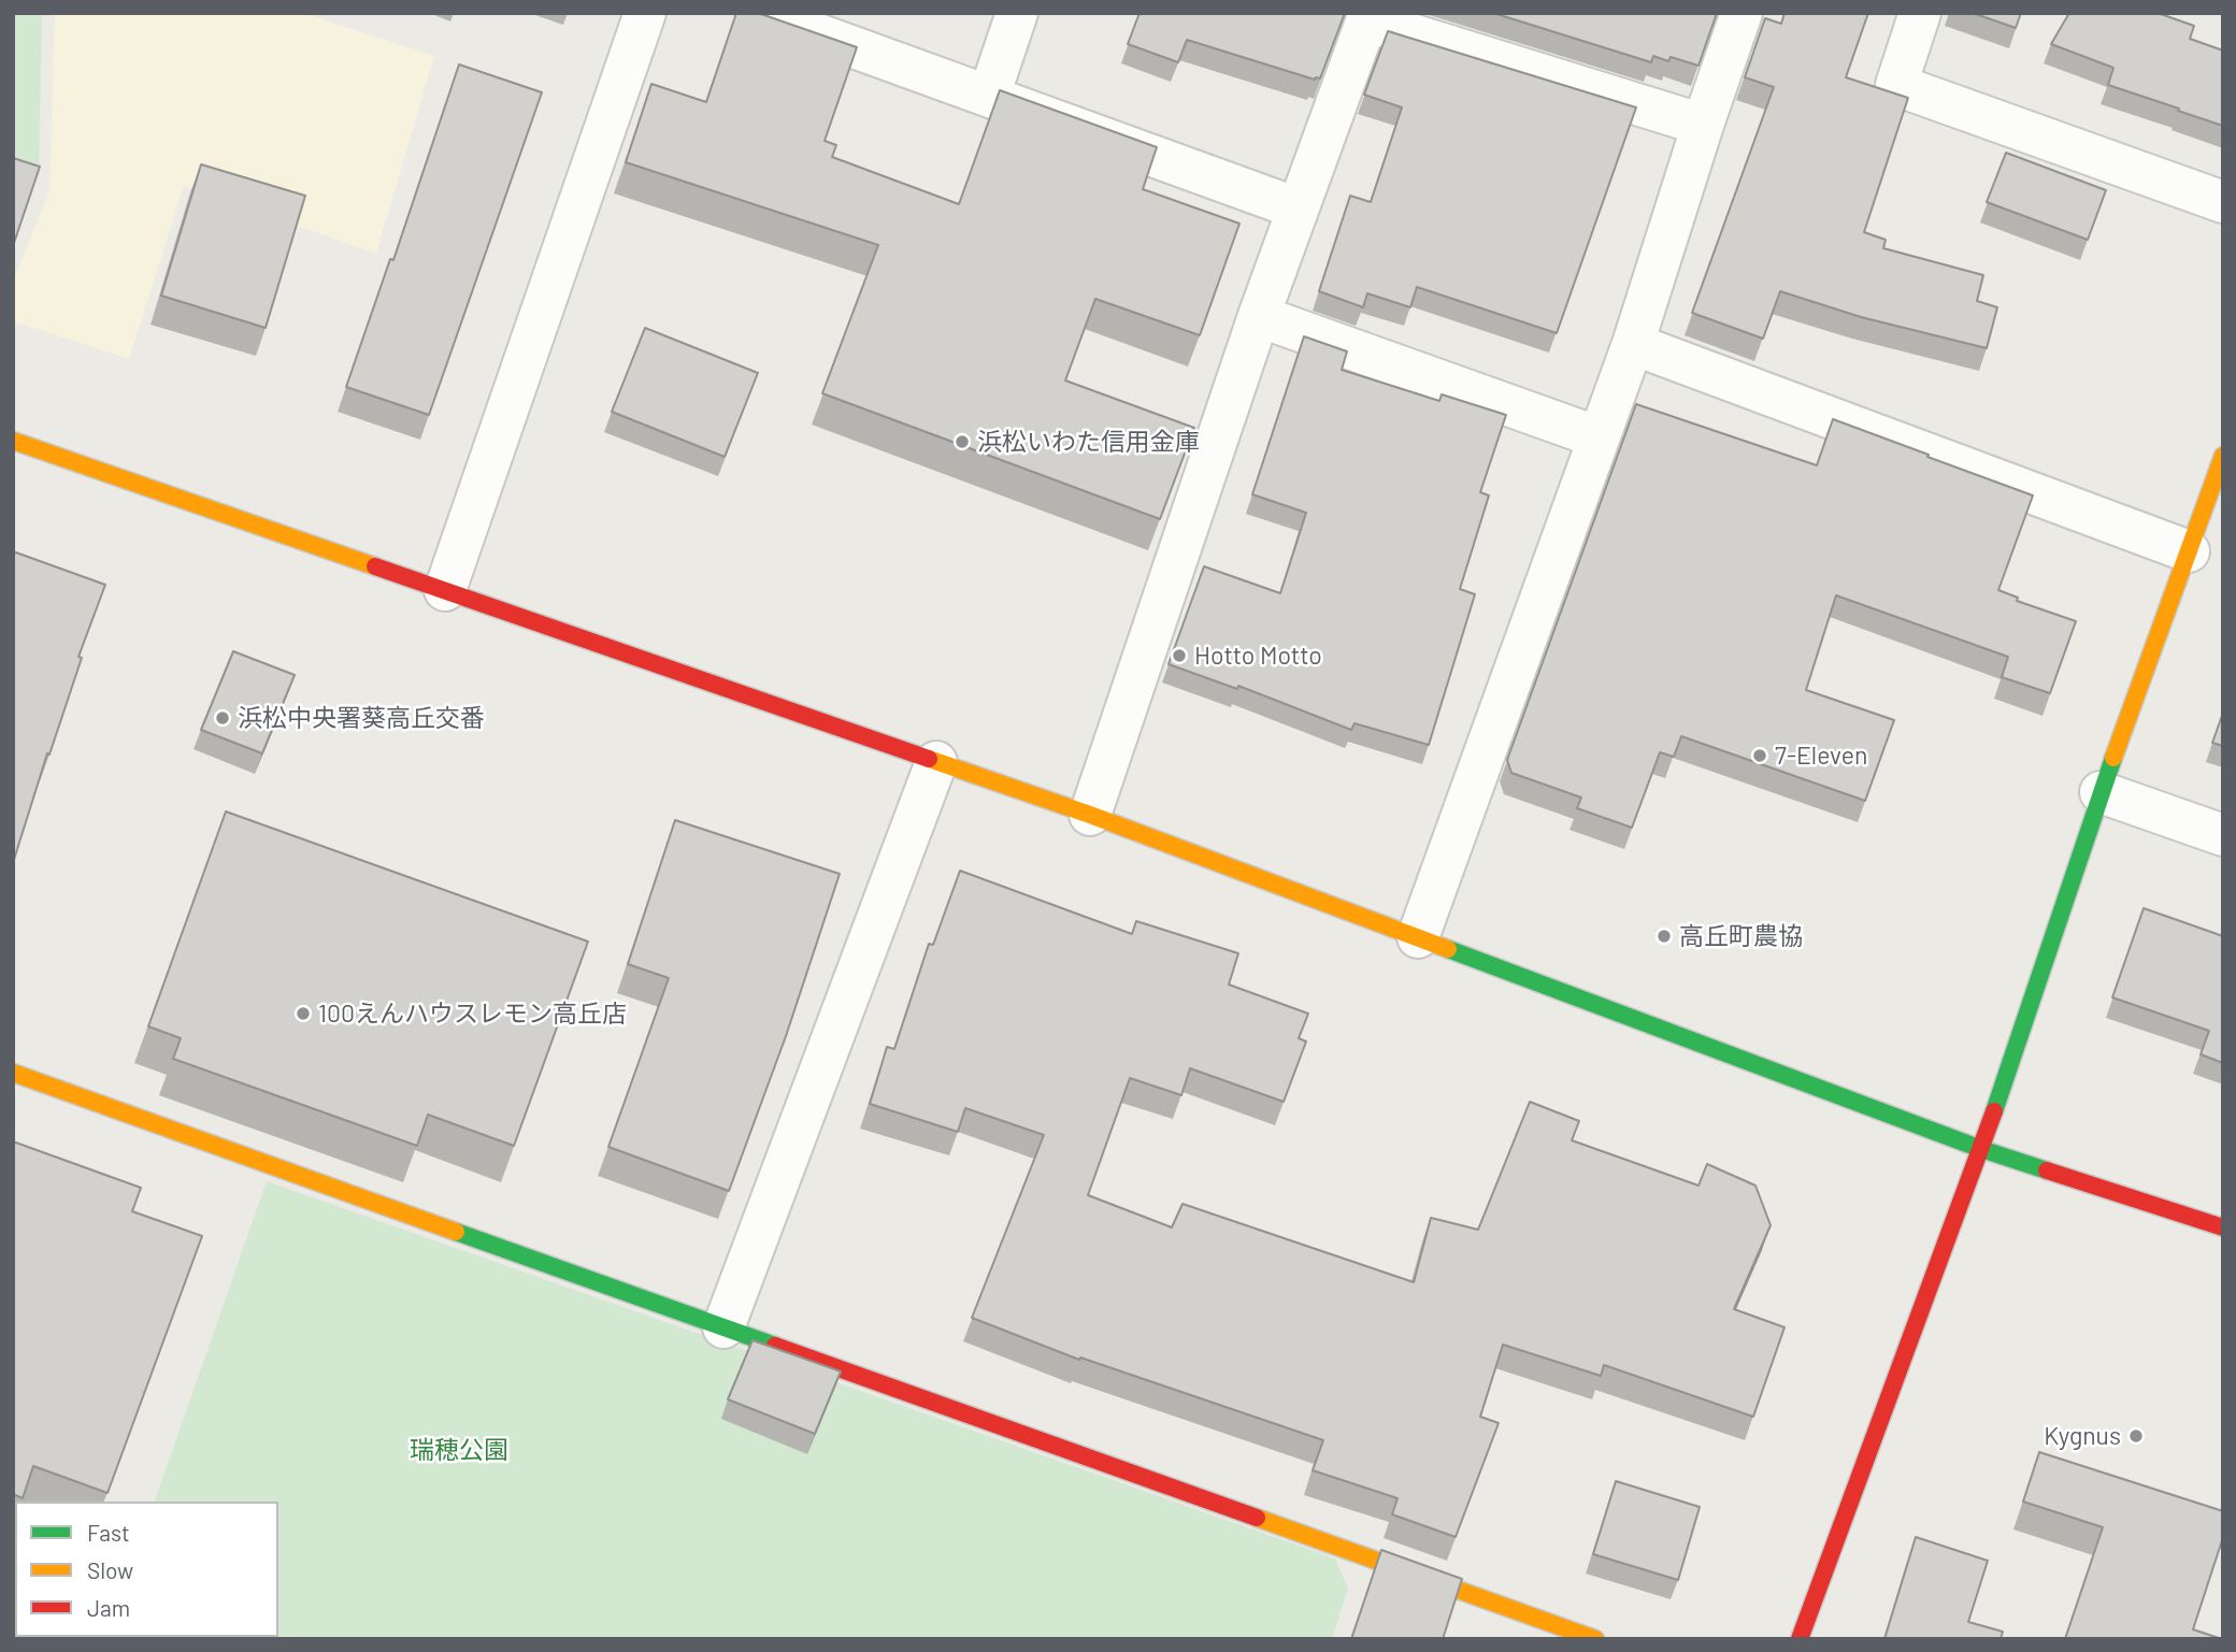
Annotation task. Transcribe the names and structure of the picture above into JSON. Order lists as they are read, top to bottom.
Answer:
{
  "parks": ["瑞穂公園"],
  "places": [
    "浜松いわた信用金庫",
    "Hotto Motto",
    "浜松中央署葵高丘交番",
    "7-Eleven",
    "高丘町農協",
    "100えんハウスレモン高丘店",
    "Kygnus"
  ],
  "legend": ["Fast", "Slow", "Jam"]
}
